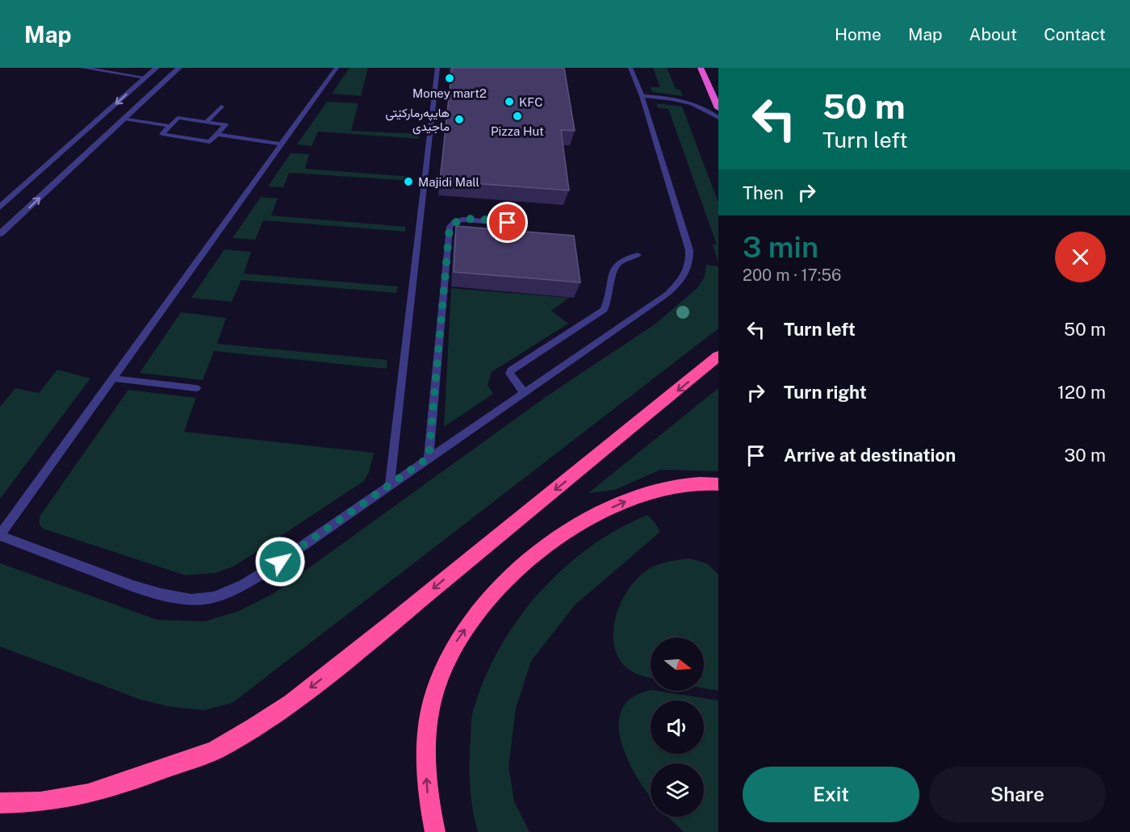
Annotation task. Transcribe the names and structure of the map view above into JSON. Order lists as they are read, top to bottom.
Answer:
{
  "places": [
    "Money mart2",
    "KFC",
    "Pizza Hut",
    "هایپەرمارکێتی ماجیدی",
    "Majidi Mall"
  ],
  "north": "right",
  "page": {
    "header": "Map",
    "nav": [
      "Home",
      "Map",
      "About",
      "Contact"
    ],
    "turn": ["50 m", "Turn left"],
    "then": "Then",
    "heading": ["3 min", "200 m · 17:56"],
    "list": [
      {
        "name": "Turn left",
        "value": "50 m"
      },
      {
        "name": "Turn right",
        "value": "120 m"
      },
      {
        "name": "Arrive at destination",
        "value": "30 m"
      }
    ],
    "buttons": ["Exit", "Share"]
  }
}
